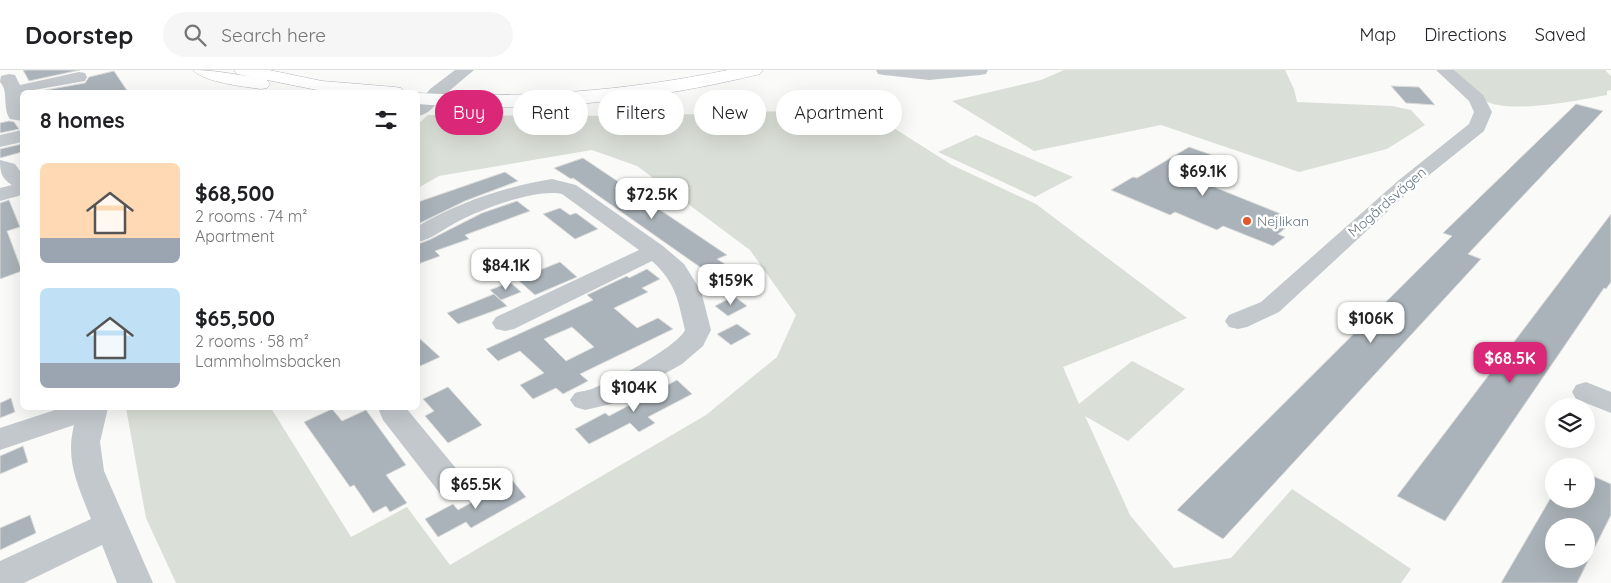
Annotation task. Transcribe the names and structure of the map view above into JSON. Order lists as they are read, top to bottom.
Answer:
{
  "streets": {
    "street": ["Mogårdsvägen"]
  },
  "places": ["Nejlikan"],
  "page": {
    "header": "Doorstep",
    "search": "Search here",
    "nav": ["Map", "Directions", "Saved"],
    "chip": [
      "Buy",
      "Rent",
      "Filters",
      "New",
      "Apartment"
    ],
    "heading": "8 homes",
    "list": [
      {
        "name": "$68,500",
        "note": "2 rooms · 74 m² · Apartment"
      },
      {
        "name": "$65,500",
        "note": "2 rooms · 58 m² · Lammholmsbacken"
      }
    ],
    "price": [
      "$69.1K",
      "$72.5K",
      "$84.1K",
      "$159K",
      "$106K",
      "$68.5K",
      "$104K",
      "$65.5K"
    ],
    "map_buttons": ["+", "−"]
  }
}
